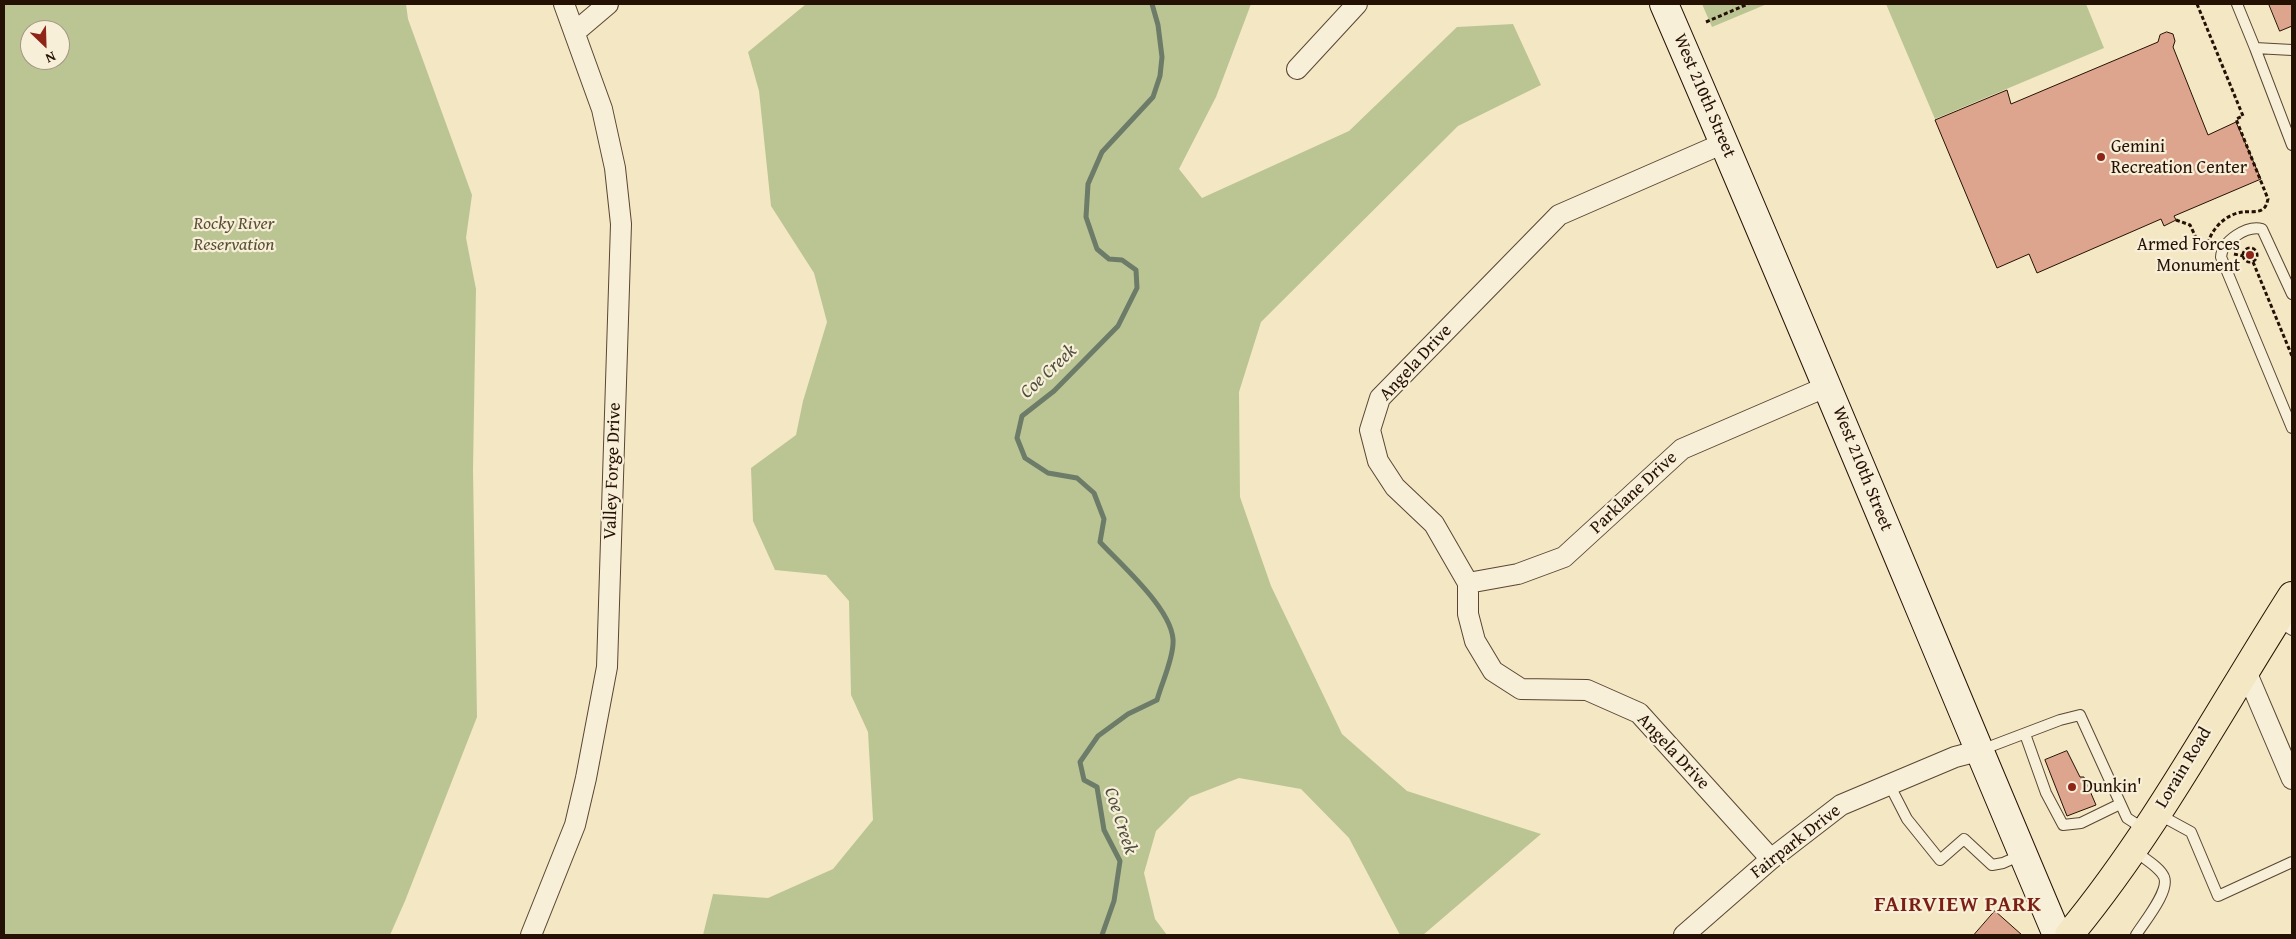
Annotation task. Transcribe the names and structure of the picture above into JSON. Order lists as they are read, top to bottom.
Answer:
{
  "streets": {
    "main road": ["Lorain Road"],
    "street": [
      "West 210th Street",
      "Angela Drive",
      "Valley Forge Drive",
      "Parklane Drive",
      "Fairpark Drive"
    ]
  },
  "crossings": [
    ["West 210th Street", "Angela Drive"],
    ["West 210th Street", "Parklane Drive"],
    ["West 210th Street", "Fairpark Drive"],
    ["Angela Drive", "Parklane Drive"],
    ["Angela Drive", "Fairpark Drive"]
  ],
  "districts": ["FAIRVIEW PARK"],
  "water": ["Coe Creek"],
  "parks": ["Rocky River Reservation"],
  "places": ["Gemini Recreation Center", "Armed Forces Monument", "Dunkin'"],
  "north": "bottom right"
}
